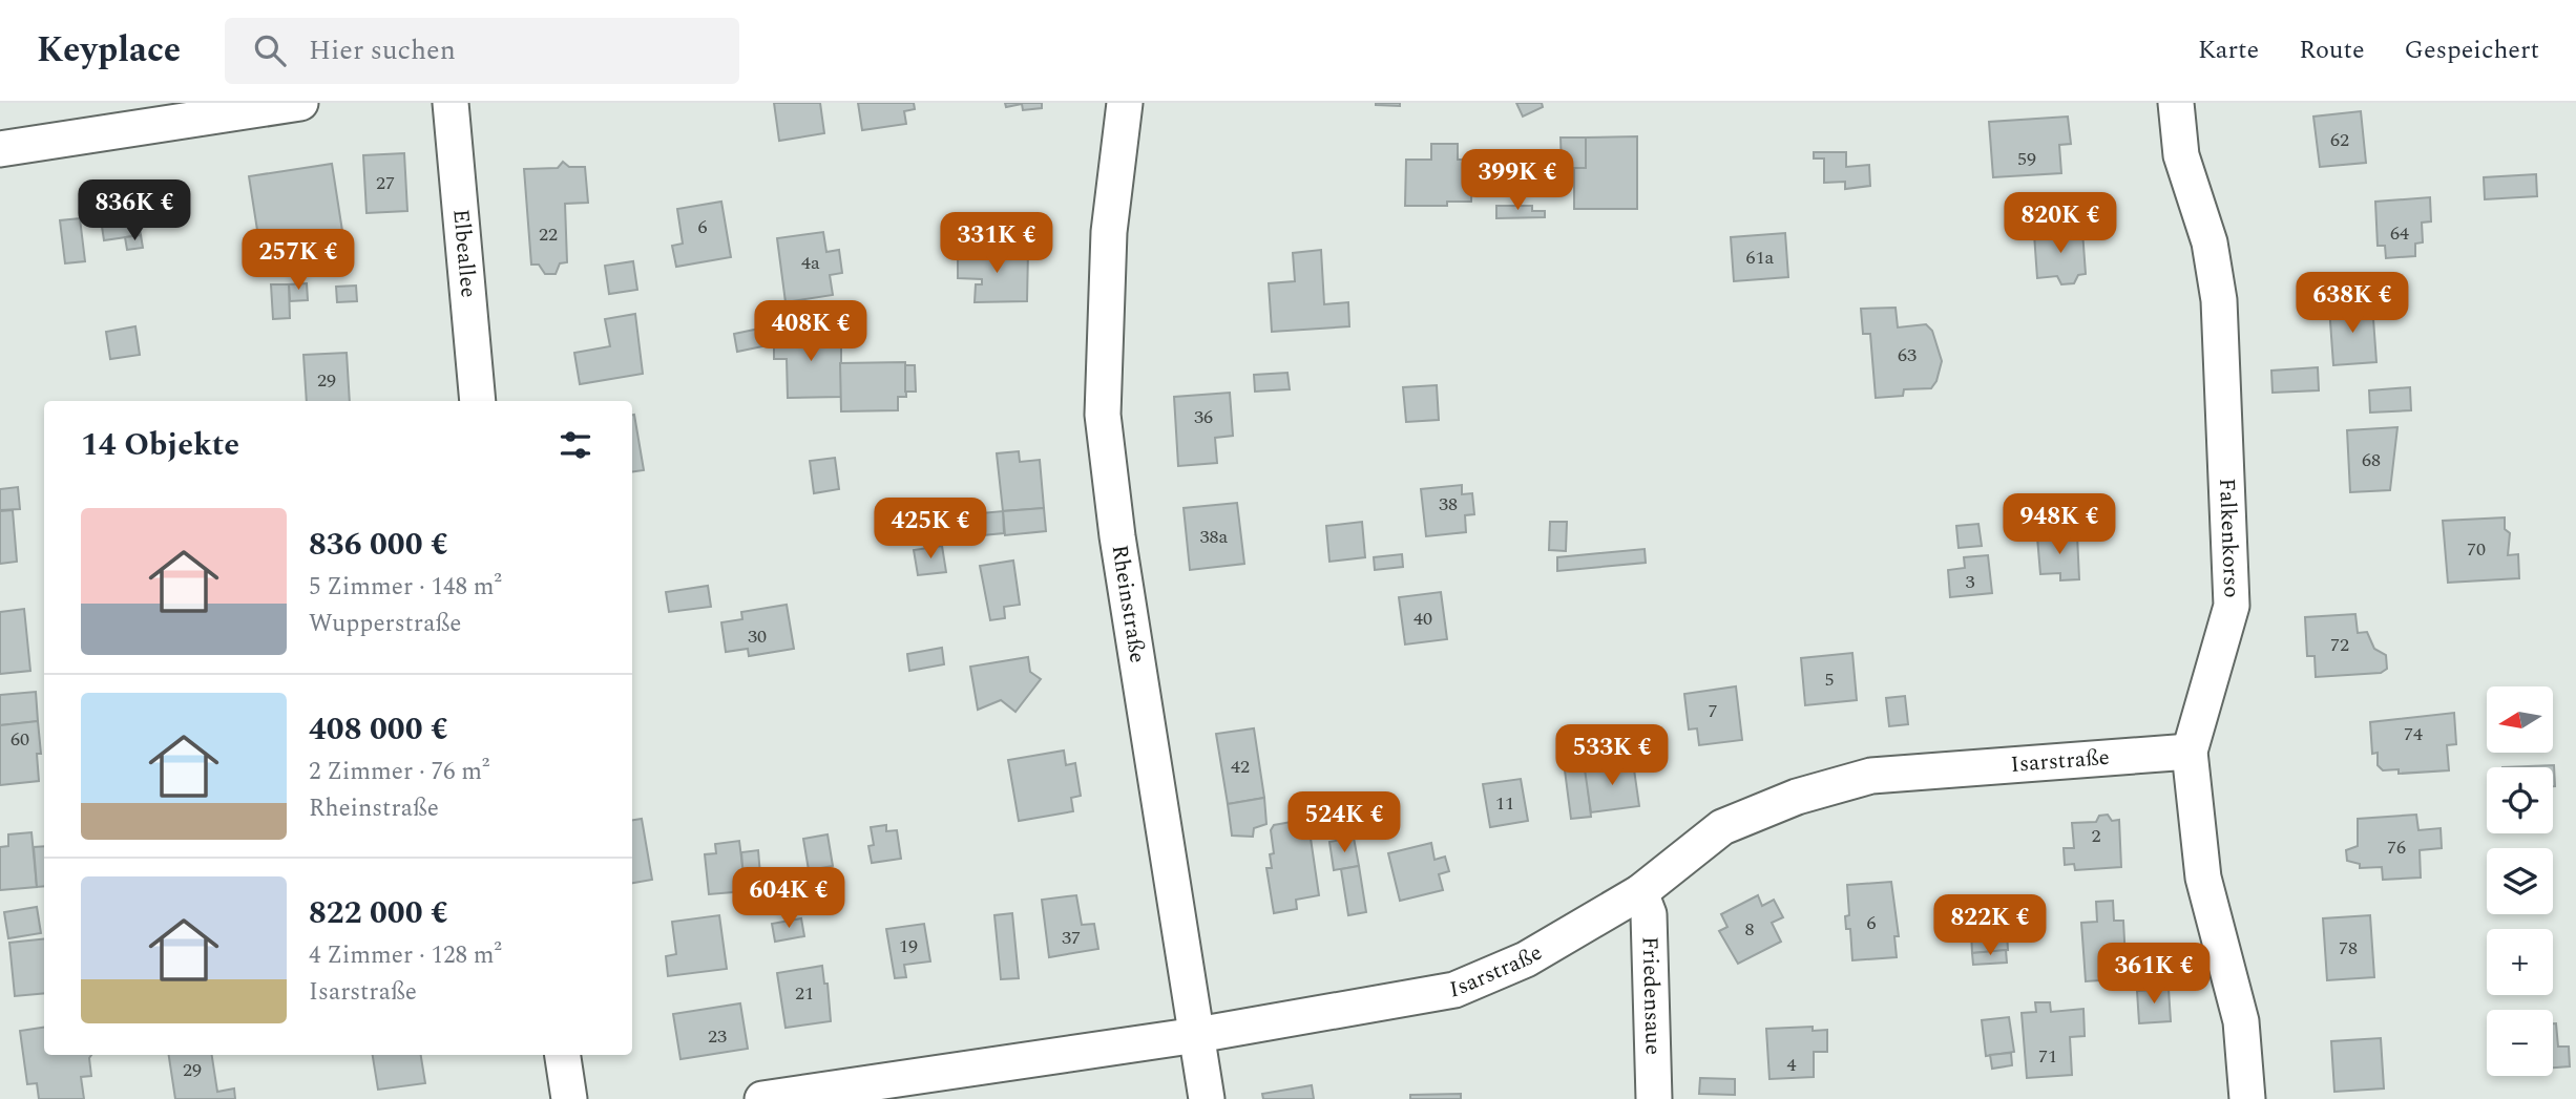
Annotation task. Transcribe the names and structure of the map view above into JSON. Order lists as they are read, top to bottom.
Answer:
{
  "streets": {
    "street": [
      "Elbeallee",
      "Falkenkorso",
      "Rheinstraße",
      "Isarstraße",
      "Friedensaue"
    ]
  },
  "crossings": [
    ["Falkenkorso", "Isarstraße"],
    ["Rheinstraße", "Isarstraße"],
    ["Isarstraße", "Friedensaue"]
  ],
  "house_numbers": [
    "62",
    "59",
    "27",
    "6",
    "64",
    "22",
    "61a",
    "4a",
    "63",
    "29",
    "36",
    "68",
    "38",
    "38a",
    "70",
    "3",
    "40",
    "30",
    "72",
    "5",
    "7",
    "74",
    "60",
    "42",
    "11",
    "2",
    "76",
    "6",
    "8",
    "37",
    "19",
    "78",
    "21",
    "23",
    "71",
    "4",
    "29"
  ],
  "north": "left",
  "page": {
    "header": "Keyplace",
    "search": "Hier suchen",
    "nav": ["Karte", "Route", "Gespeichert"],
    "price": [
      "399K €",
      "836K €",
      "820K €",
      "331K €",
      "257K €",
      "638K €",
      "408K €",
      "948K €",
      "425K €",
      "533K €",
      "524K €",
      "604K €",
      "822K €",
      "361K €"
    ],
    "heading": "14 Objekte",
    "list": [
      {
        "name": "836 000 €",
        "note": "5 Zimmer · 148 m² · Wupperstraße"
      },
      {
        "name": "408 000 €",
        "note": "2 Zimmer · 76 m² · Rheinstraße"
      },
      {
        "name": "822 000 €",
        "note": "4 Zimmer · 128 m² · Isarstraße"
      }
    ],
    "map_buttons": ["+", "−"]
  }
}
